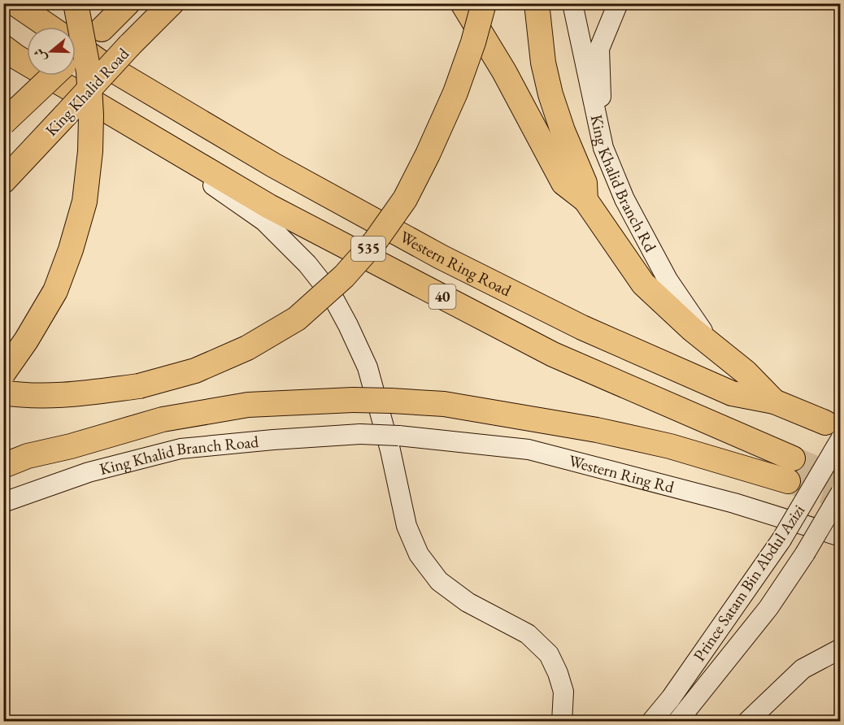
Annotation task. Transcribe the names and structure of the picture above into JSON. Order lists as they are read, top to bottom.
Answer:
{
  "streets": {
    "highway": [
      "King Khalid Road",
      "535",
      "Western Ring Road",
      "40"
    ],
    "street": [
      "King Khalid Branch Rd",
      "King Khalid Branch Road",
      "Western Ring Rd",
      "Prince Satam Bin Abdul Azizi"
    ]
  },
  "crossings": [
    ["Western Ring Road", "Prince Satam Bin Abdul Azizi"],
    ["King Khalid Branch Road", "Western Ring Rd"]
  ],
  "north": "left"
}
